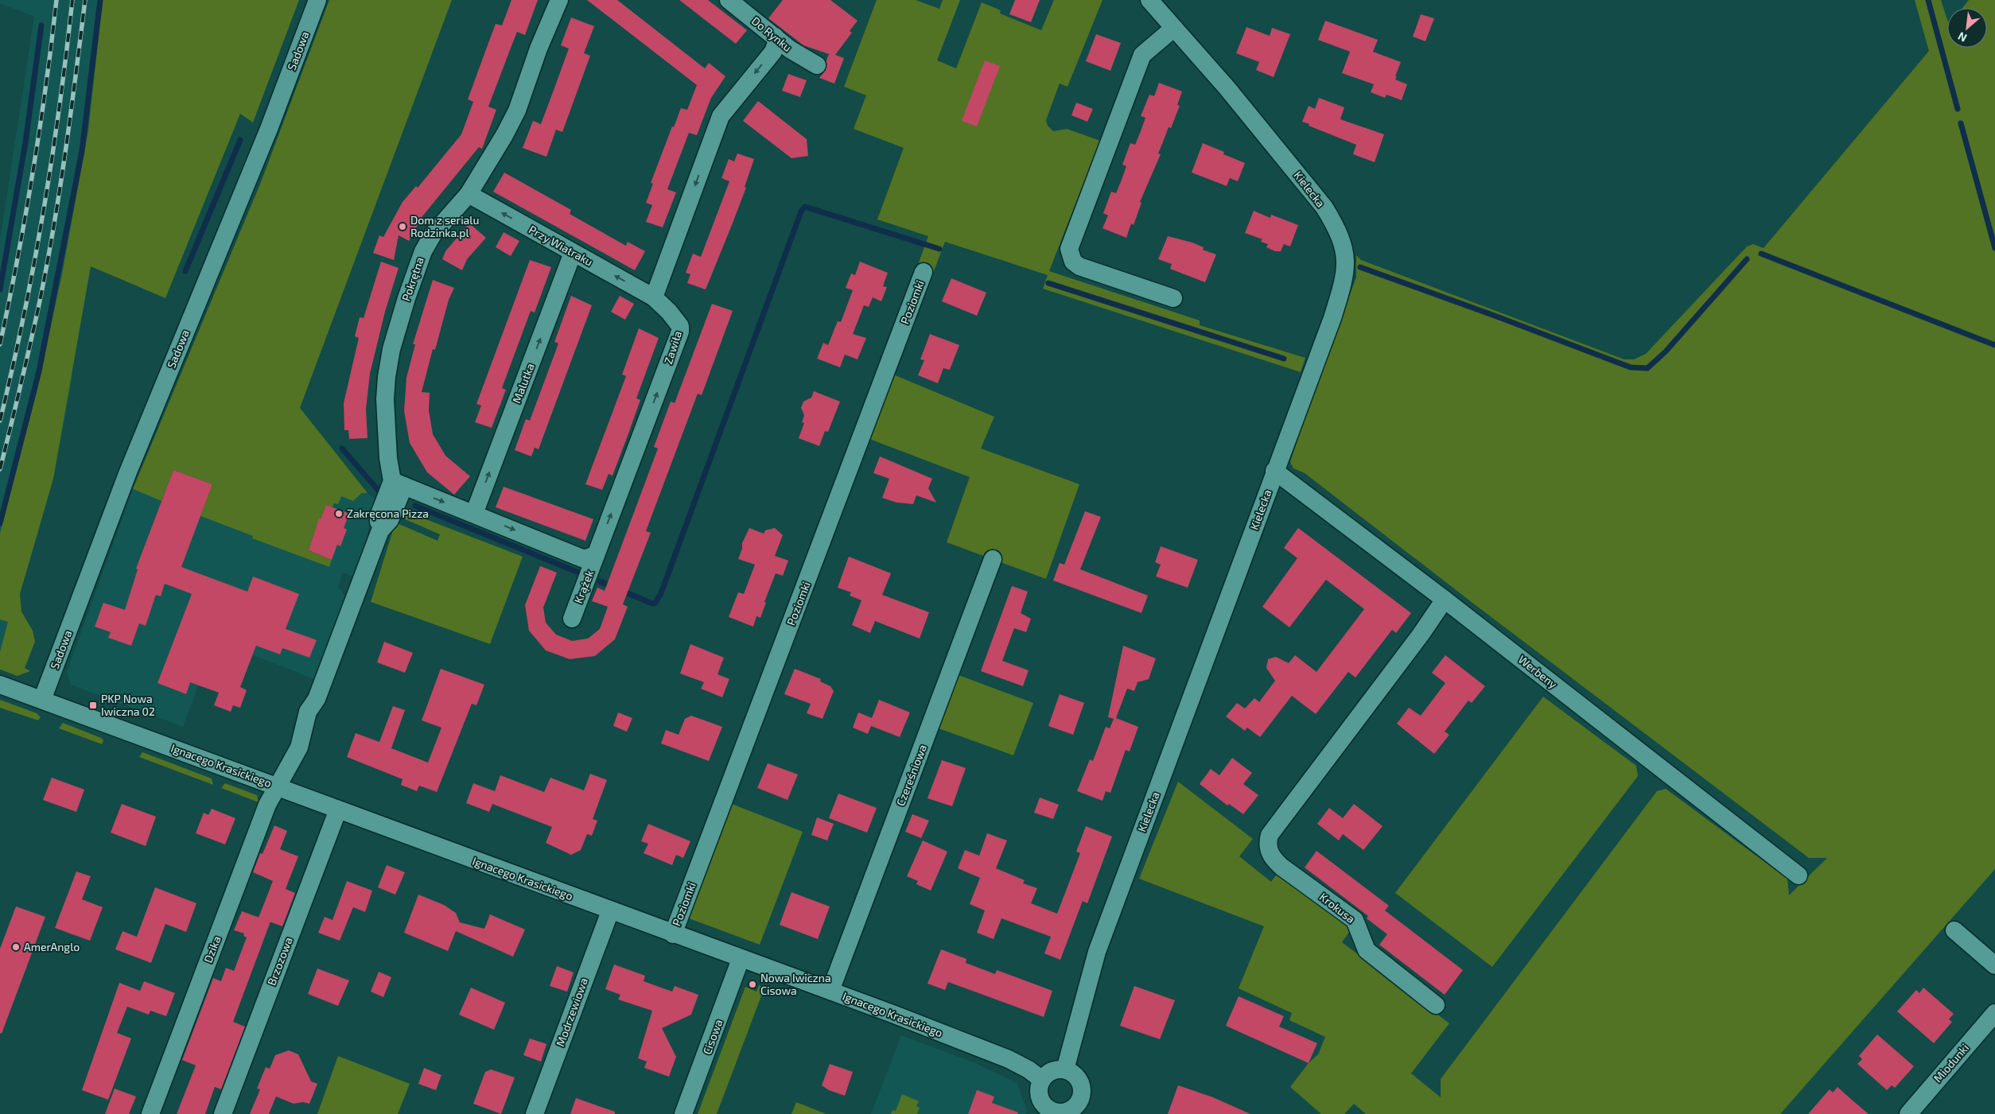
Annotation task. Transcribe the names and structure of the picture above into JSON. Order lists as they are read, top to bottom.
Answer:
{
  "streets": {
    "street": [
      "Do Rynku",
      "Sadowa",
      "Kielecka",
      "Przy Wiatraku",
      "Pokrętna",
      "Poziomki",
      "Zawiła",
      "Malutka",
      "Krążek",
      "Werbeny",
      "Ignacego Krasickiego",
      "Czereśniowa",
      "Krokusa",
      "Dzika",
      "Brzozowa",
      "Modrzewiowa",
      "Cisowa",
      "Miodunki"
    ]
  },
  "crossings": [
    ["Sadowa", "Ignacego Krasickiego"],
    ["Kielecka", "Werbeny"],
    ["Kielecka", "Ignacego Krasickiego"],
    ["Przy Wiatraku", "Pokrętna"],
    ["Przy Wiatraku", "Zawiła"],
    ["Przy Wiatraku", "Malutka"],
    ["Pokrętna", "Dzika"],
    ["Poziomki", "Ignacego Krasickiego"],
    ["Zawiła", "Krążek"],
    ["Werbeny", "Krokusa"],
    ["Ignacego Krasickiego", "Czereśniowa"],
    ["Ignacego Krasickiego", "Dzika"],
    ["Ignacego Krasickiego", "Brzozowa"],
    ["Ignacego Krasickiego", "Modrzewiowa"],
    ["Ignacego Krasickiego", "Cisowa"]
  ],
  "one_way": ["Przy Wiatraku", "Zawiła", "Malutka"],
  "places": {
    "other": [
      "Dom z serialu Rodzinka.pl",
      "Zakręcona Pizza",
      "AmerAnglo",
      "Nowa Iwiczna Cisowa"
    ],
    "transit": ["PKP Nowa Iwiczna 02"]
  },
  "north": "bottom left"
}
